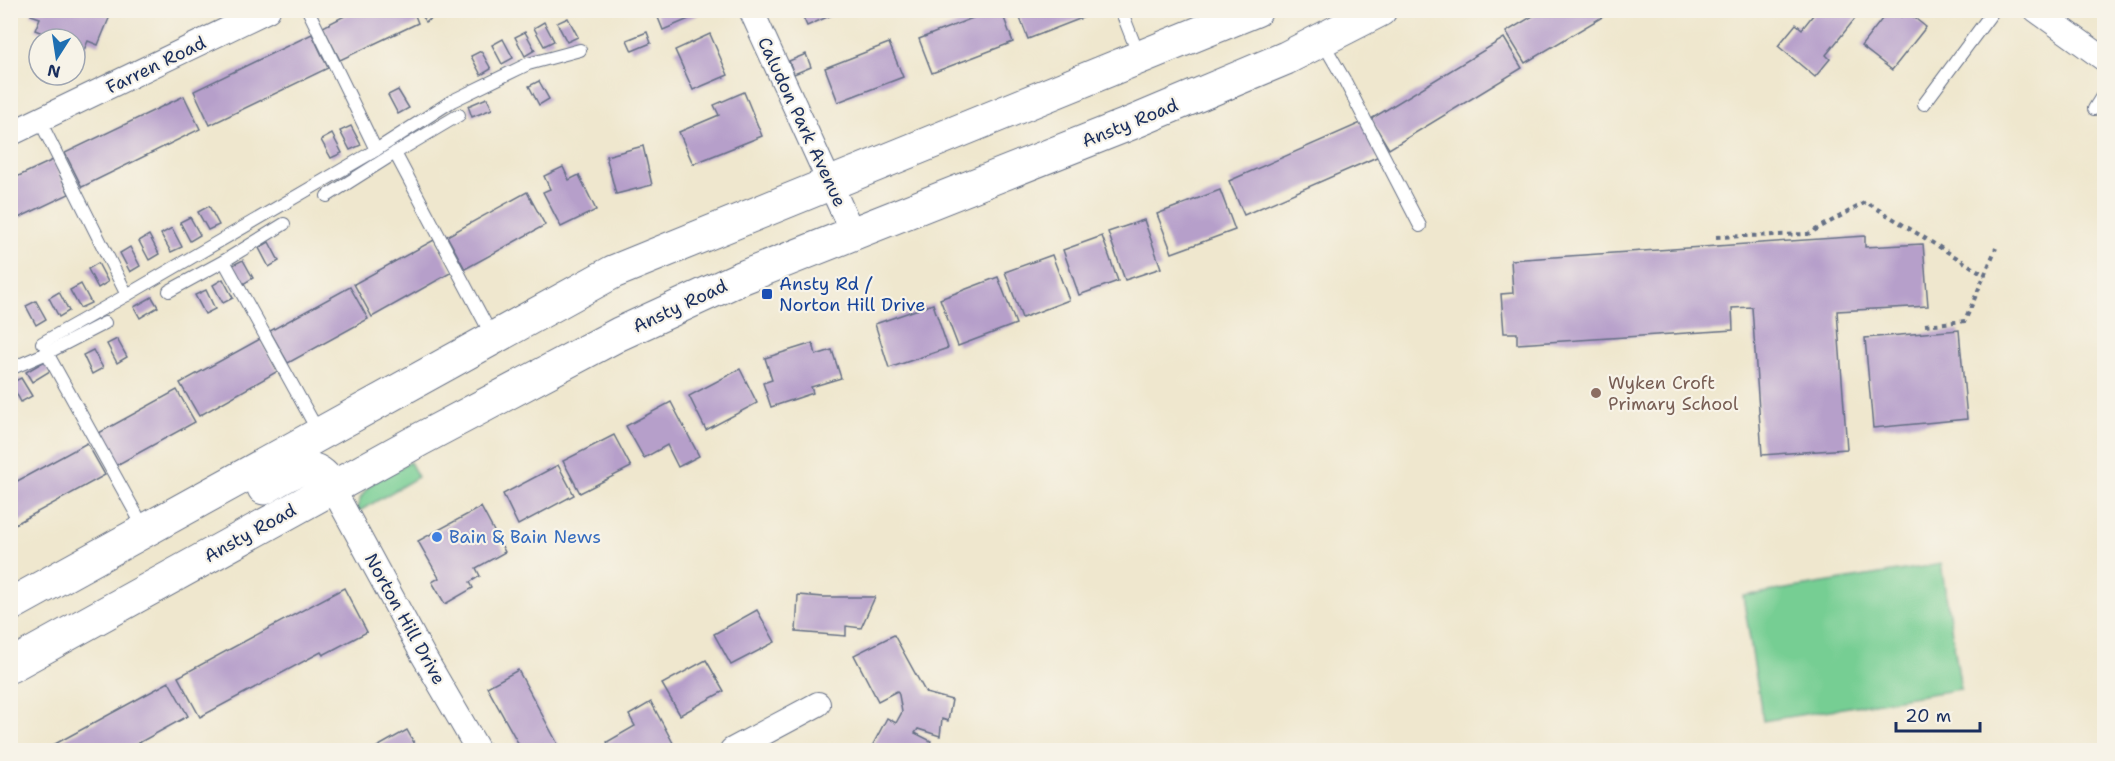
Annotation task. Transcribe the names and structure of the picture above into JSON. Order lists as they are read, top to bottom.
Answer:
{
  "streets": {
    "highway": ["Ansty Road"],
    "street": ["Farren Road", "Caludon Park Avenue", "Norton Hill Drive"]
  },
  "crossings": [
    ["Caludon Park Avenue", "Ansty Road"],
    ["Ansty Road", "Norton Hill Drive"]
  ],
  "places": {
    "transit": ["Ansty Rd / Norton Hill Drive"],
    "other": ["Wyken Croft Primary School", "Bain & Bain News"]
  },
  "scale_bar": "20 m",
  "north": "bottom"
}
